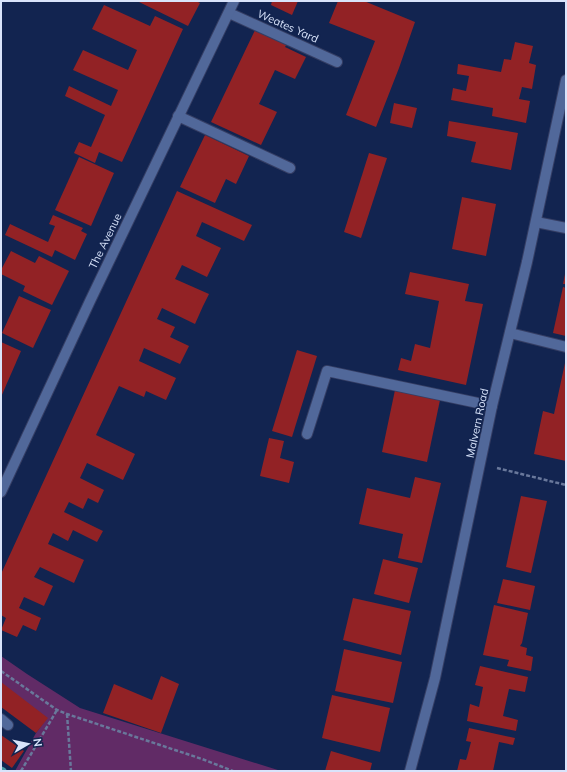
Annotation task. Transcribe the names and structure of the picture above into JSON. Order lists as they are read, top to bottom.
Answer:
{
  "streets": {
    "street": ["Weates Yard", "The Avenue", "Malvern Road"]
  },
  "crossings": [
    ["Weates Yard", "The Avenue"]
  ],
  "north": "right"
}
